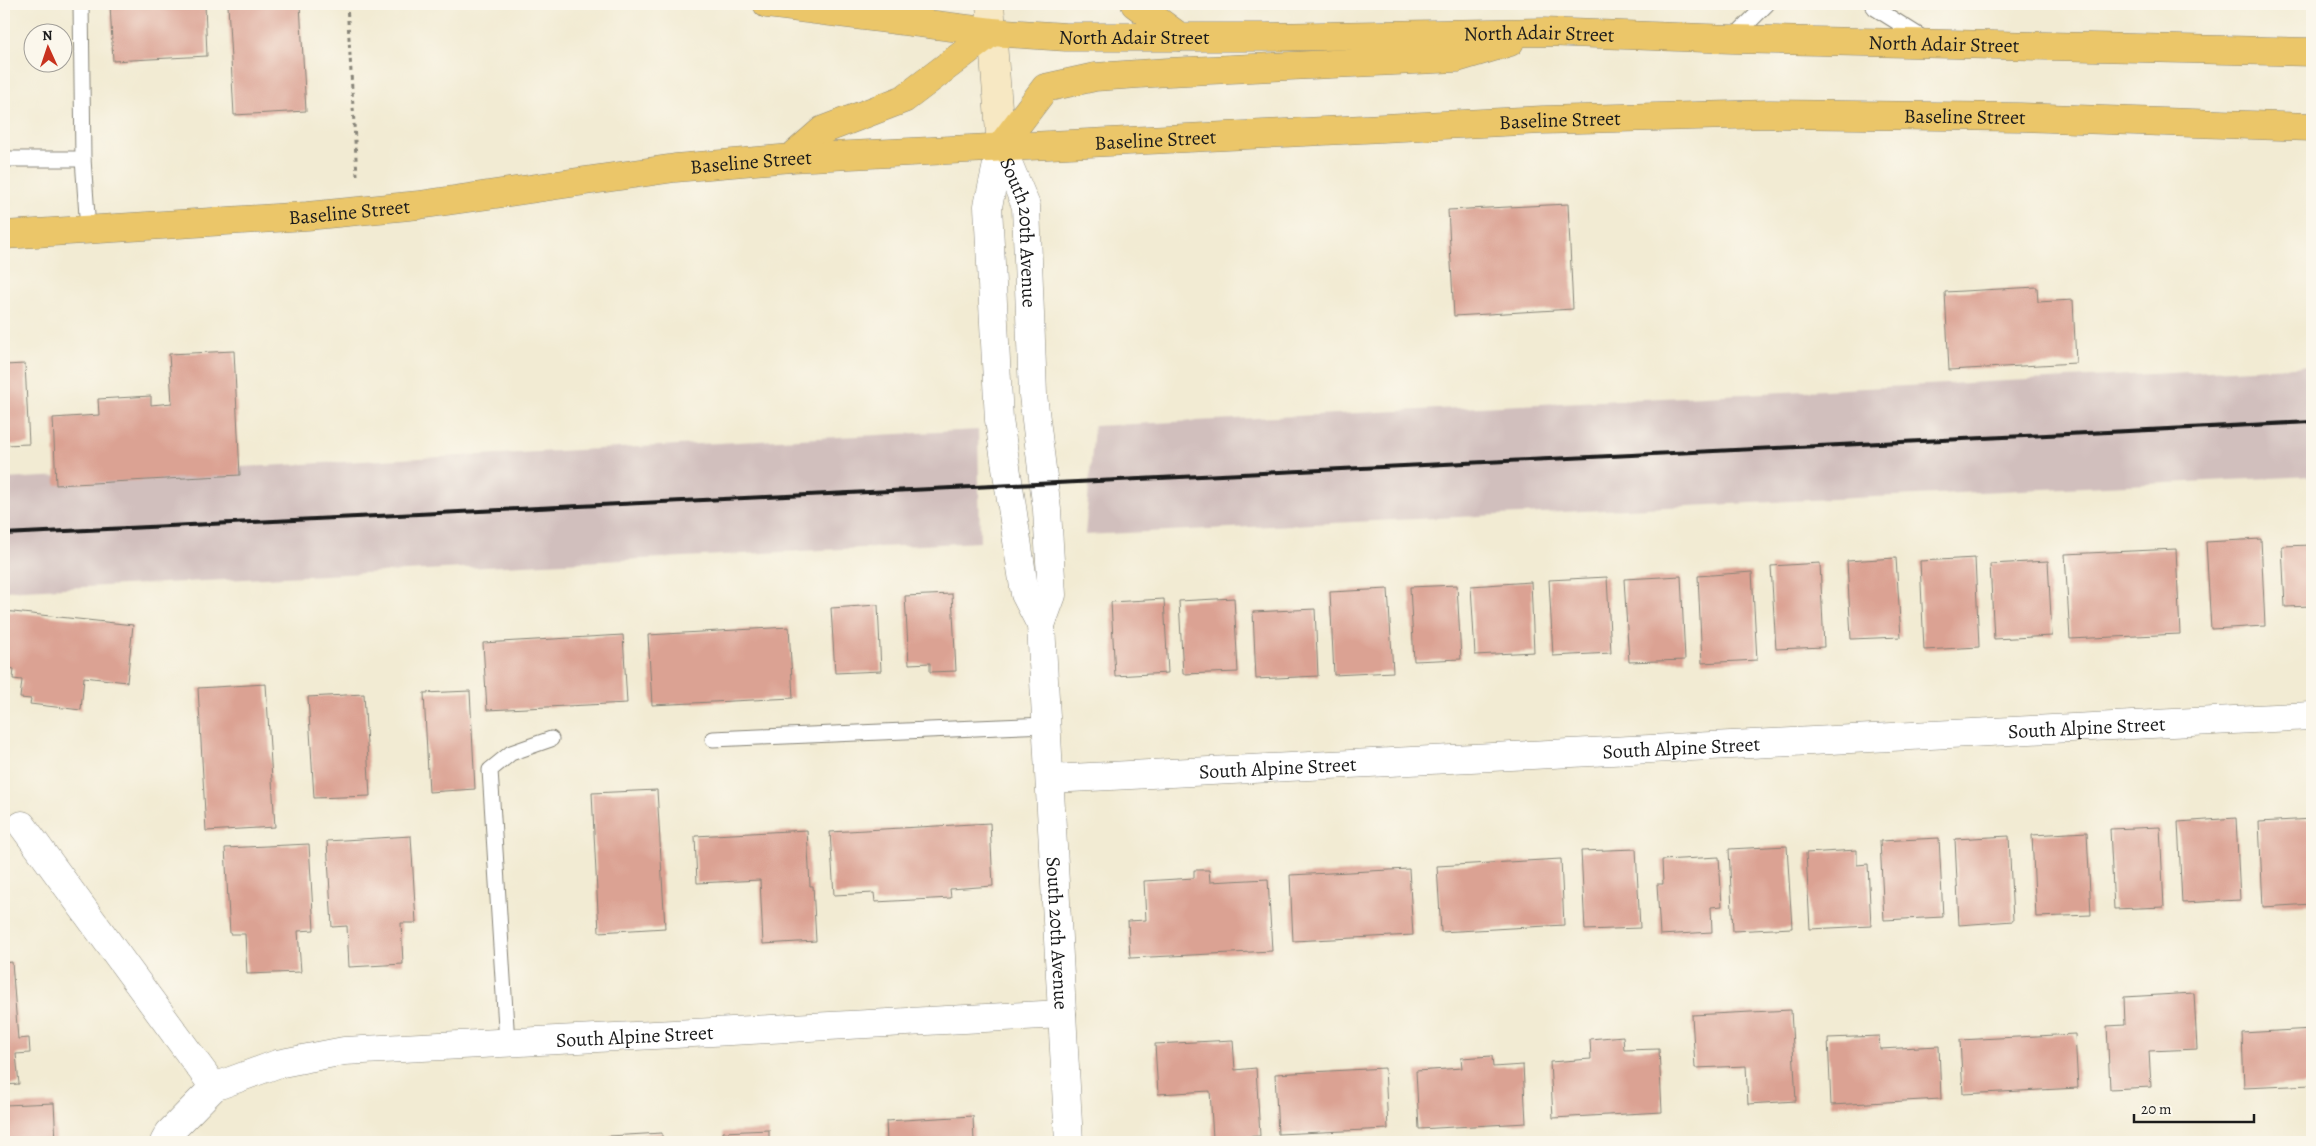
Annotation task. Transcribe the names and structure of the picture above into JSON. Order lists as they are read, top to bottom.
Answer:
{
  "streets": {
    "highway": ["North Adair Street", "Baseline Street"],
    "street": ["South 20th Avenue", "South Alpine Street"]
  },
  "crossings": [
    ["Baseline Street", "South 20th Avenue"],
    ["South 20th Avenue", "South Alpine Street"]
  ],
  "scale_bar": "20 m",
  "north": "top"
}
